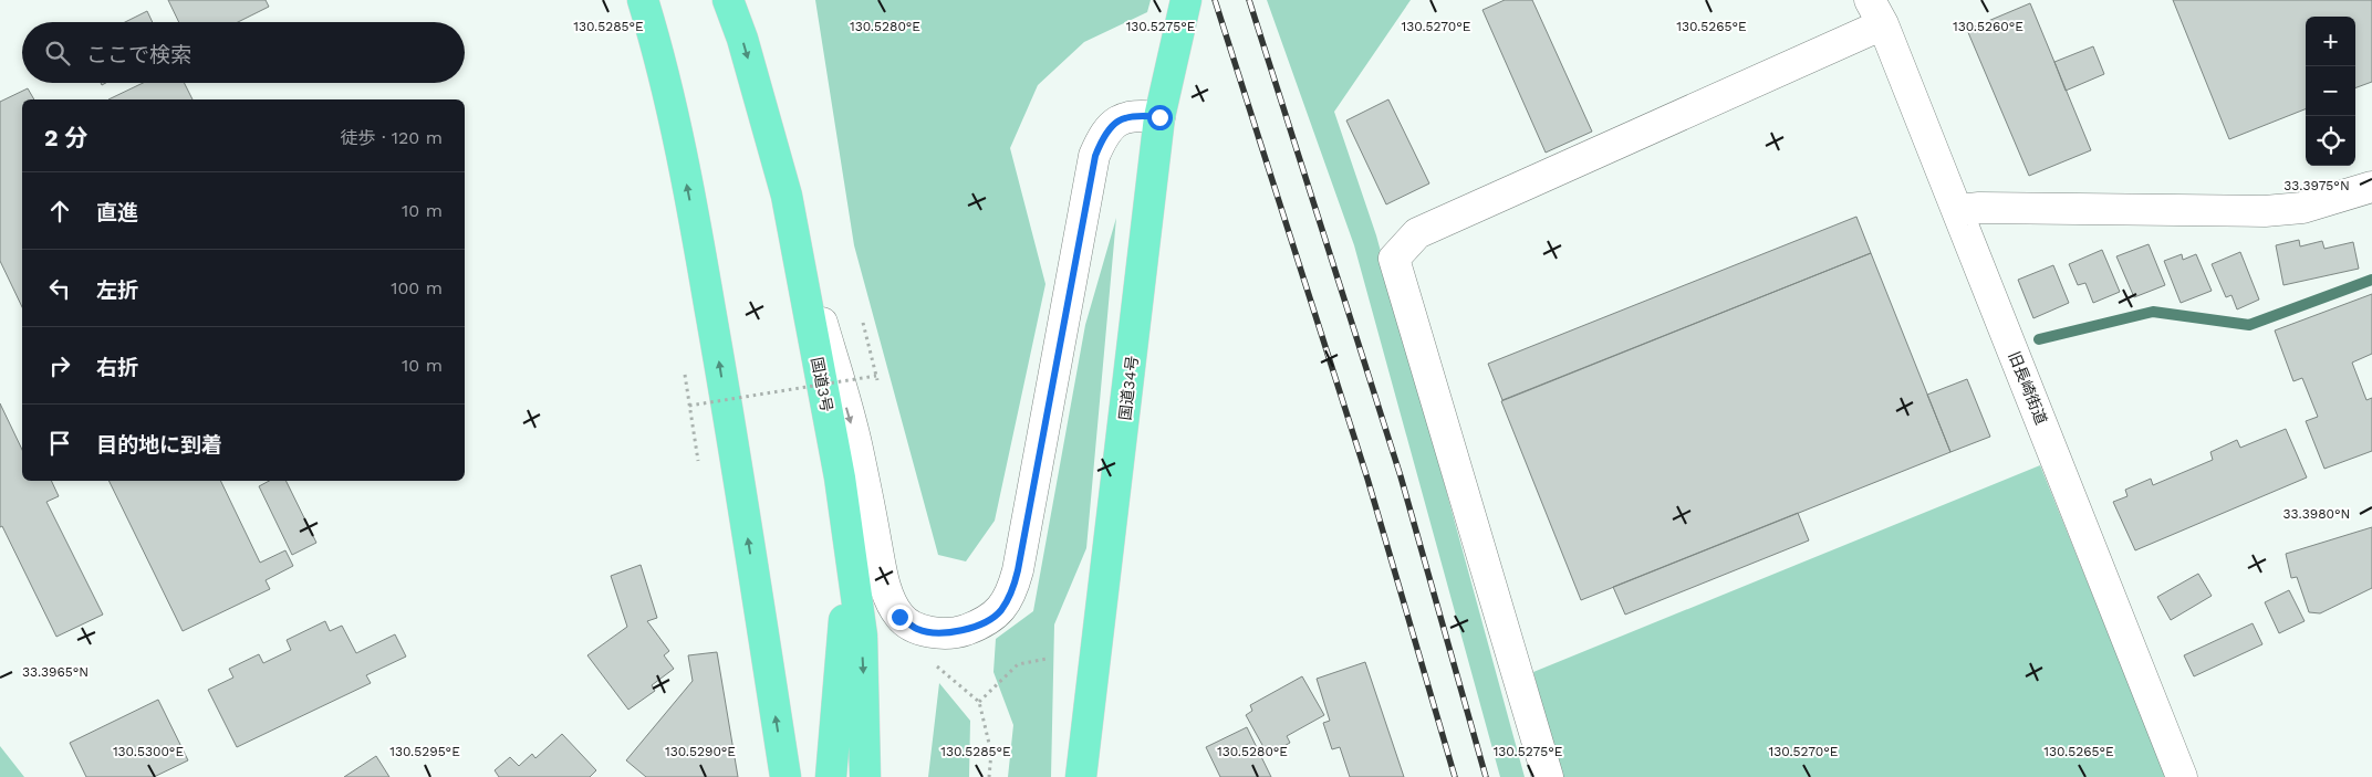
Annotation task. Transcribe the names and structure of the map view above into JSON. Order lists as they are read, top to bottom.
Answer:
{
  "streets": {
    "highway": ["国道3号", "国道34号"],
    "street": ["旧長崎街道"]
  },
  "page": {
    "map_buttons": ["+", "−"],
    "search": "ここで検索",
    "heading": ["2 分", "徒歩 · 120 m"],
    "list": [
      ["直進", "10 m"],
      ["左折", "100 m"],
      ["右折", "10 m"],
      "目的地に到着"
    ]
  },
  "coordinates": [
    "130.5285°E",
    "130.5280°E",
    "130.5275°E",
    "130.5270°E",
    "130.5265°E",
    "130.5260°E",
    "33.3975°N",
    "33.3980°N",
    "33.3965°N",
    "130.5300°E",
    "130.5295°E",
    "130.5290°E"
  ]
}
